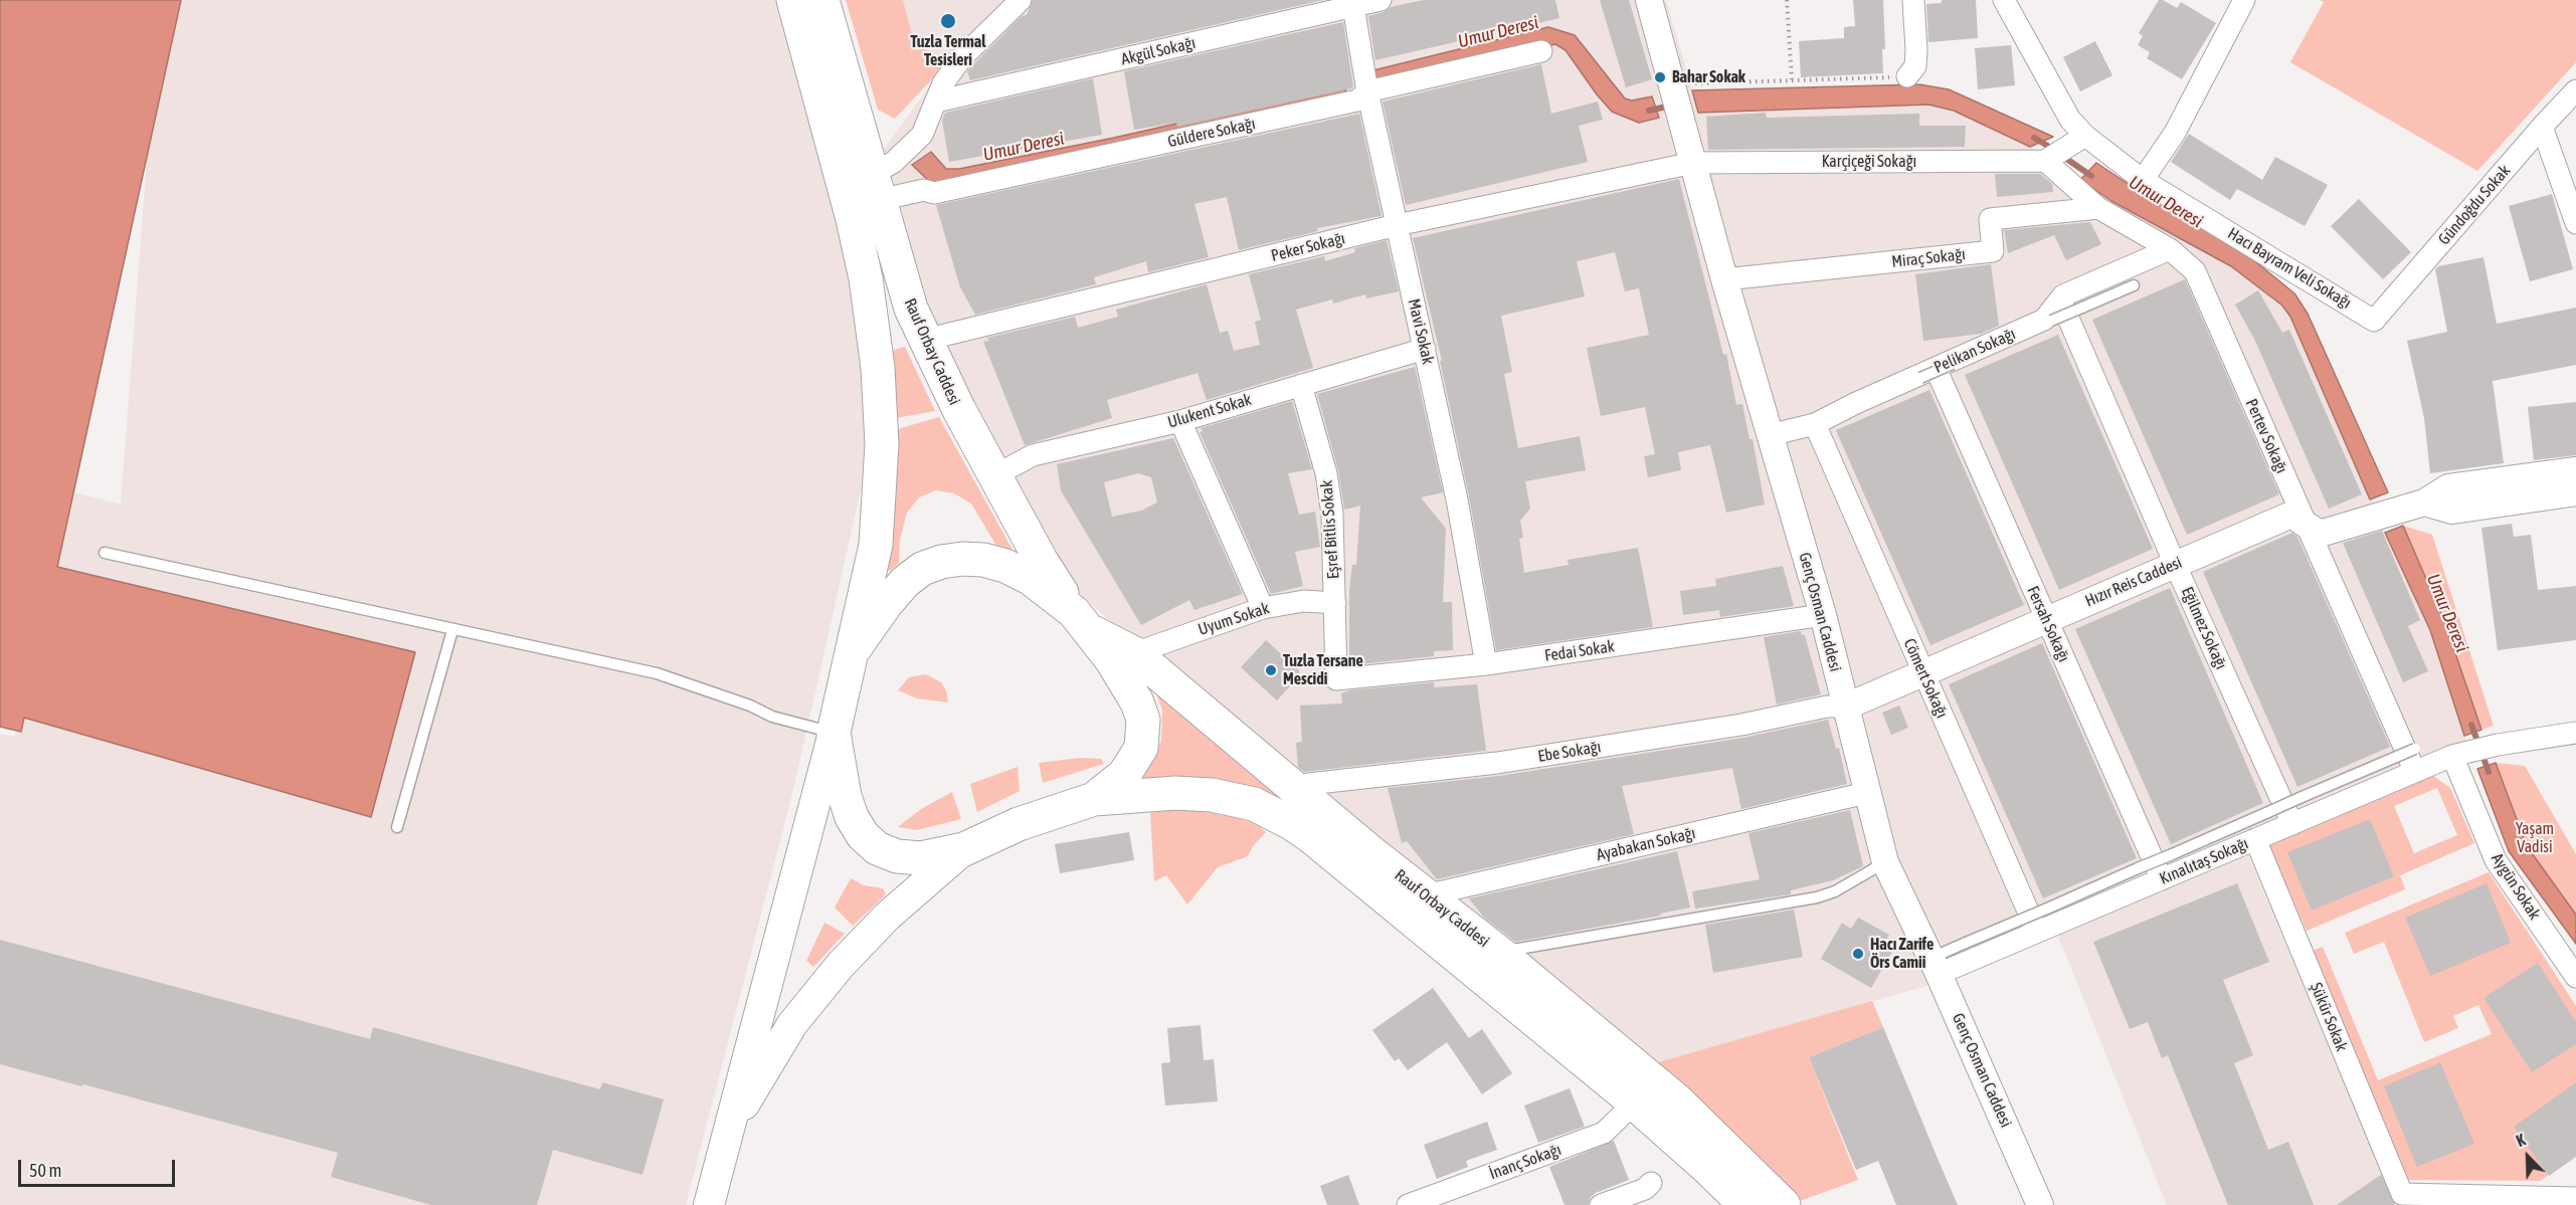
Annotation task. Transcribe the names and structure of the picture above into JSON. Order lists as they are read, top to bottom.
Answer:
{
  "streets": {
    "main road": ["Rauf Orbay Caddesi"],
    "street": [
      "Akgül Sokağı",
      "Güldere Sokağı",
      "Karçiçeği Sokağı",
      "Gündoğdu Sokak",
      "Peker Sokağı",
      "Miraç Sokağı",
      "Hacı Bayram Veli Sokağı",
      "Mavi Sokak",
      "Pelikan Sokağı",
      "Ulukent Sokak",
      "Pertev Sokağı",
      "Eşref Bitlis Sokak",
      "Hızır Reis Caddesi",
      "Genç Osman Caddesi",
      "Uyum Sokak",
      "Fersah Sokağı",
      "Eğilmez Sokağı",
      "Fedai Sokak",
      "Cömert Sokağı",
      "Ebe Sokağı",
      "Ayabakan Sokağı",
      "Kınalıtaş Sokağı",
      "Aygün Sokak",
      "Şükür Sokak",
      "İnanç Sokağı"
    ]
  },
  "crossings": [
    ["Akgül Sokağı", "Mavi Sokak"],
    ["Güldere Sokağı", "Mavi Sokak"],
    ["Güldere Sokağı", "Rauf Orbay Caddesi"],
    ["Karçiçeği Sokağı", "Peker Sokağı"],
    ["Karçiçeği Sokağı", "Pertev Sokağı"],
    ["Karçiçeği Sokağı", "Genç Osman Caddesi"],
    ["Gündoğdu Sokak", "Hacı Bayram Veli Sokağı"],
    ["Peker Sokağı", "Mavi Sokak"],
    ["Peker Sokağı", "Rauf Orbay Caddesi"],
    ["Peker Sokağı", "Genç Osman Caddesi"],
    ["Miraç Sokağı", "Pertev Sokağı"],
    ["Miraç Sokağı", "Genç Osman Caddesi"],
    ["Mavi Sokak", "Ulukent Sokak"],
    ["Mavi Sokak", "Fedai Sokak"],
    ["Pelikan Sokağı", "Pertev Sokağı"],
    ["Pelikan Sokağı", "Genç Osman Caddesi"],
    ["Pelikan Sokağı", "Fersah Sokağı"],
    ["Pelikan Sokağı", "Eğilmez Sokağı"],
    ["Pelikan Sokağı", "Cömert Sokağı"],
    ["Rauf Orbay Caddesi", "Ulukent Sokak"],
    ["Rauf Orbay Caddesi", "Uyum Sokak"],
    ["Rauf Orbay Caddesi", "Ebe Sokağı"],
    ["Rauf Orbay Caddesi", "Ayabakan Sokağı"],
    ["Rauf Orbay Caddesi", "İnanç Sokağı"],
    ["Ulukent Sokak", "Eşref Bitlis Sokak"],
    ["Pertev Sokağı", "Hızır Reis Caddesi"],
    ["Pertev Sokağı", "Kınalıtaş Sokağı"],
    ["Eşref Bitlis Sokak", "Uyum Sokak"],
    ["Eşref Bitlis Sokak", "Fedai Sokak"],
    ["Hızır Reis Caddesi", "Genç Osman Caddesi"],
    ["Hızır Reis Caddesi", "Fersah Sokağı"],
    ["Hızır Reis Caddesi", "Eğilmez Sokağı"],
    ["Hızır Reis Caddesi", "Cömert Sokağı"],
    ["Hızır Reis Caddesi", "Ebe Sokağı"],
    ["Genç Osman Caddesi", "Fedai Sokak"],
    ["Genç Osman Caddesi", "Ebe Sokağı"],
    ["Genç Osman Caddesi", "Ayabakan Sokağı"],
    ["Genç Osman Caddesi", "Kınalıtaş Sokağı"],
    ["Fersah Sokağı", "Kınalıtaş Sokağı"],
    ["Eğilmez Sokağı", "Kınalıtaş Sokağı"],
    ["Cömert Sokağı", "Kınalıtaş Sokağı"],
    ["Kınalıtaş Sokağı", "Aygün Sokak"],
    ["Kınalıtaş Sokağı", "Şükür Sokak"]
  ],
  "water": ["Umur Deresi"],
  "parks": ["Yaşam Vadisi"],
  "places": [
    "Tuzla Termal Tesisleri",
    "Bahar Sokak",
    "Tuzla Tersane Mescidi",
    "Hacı Zarife Örs Camii"
  ],
  "scale_bar": "50 m",
  "north": "top left"
}
